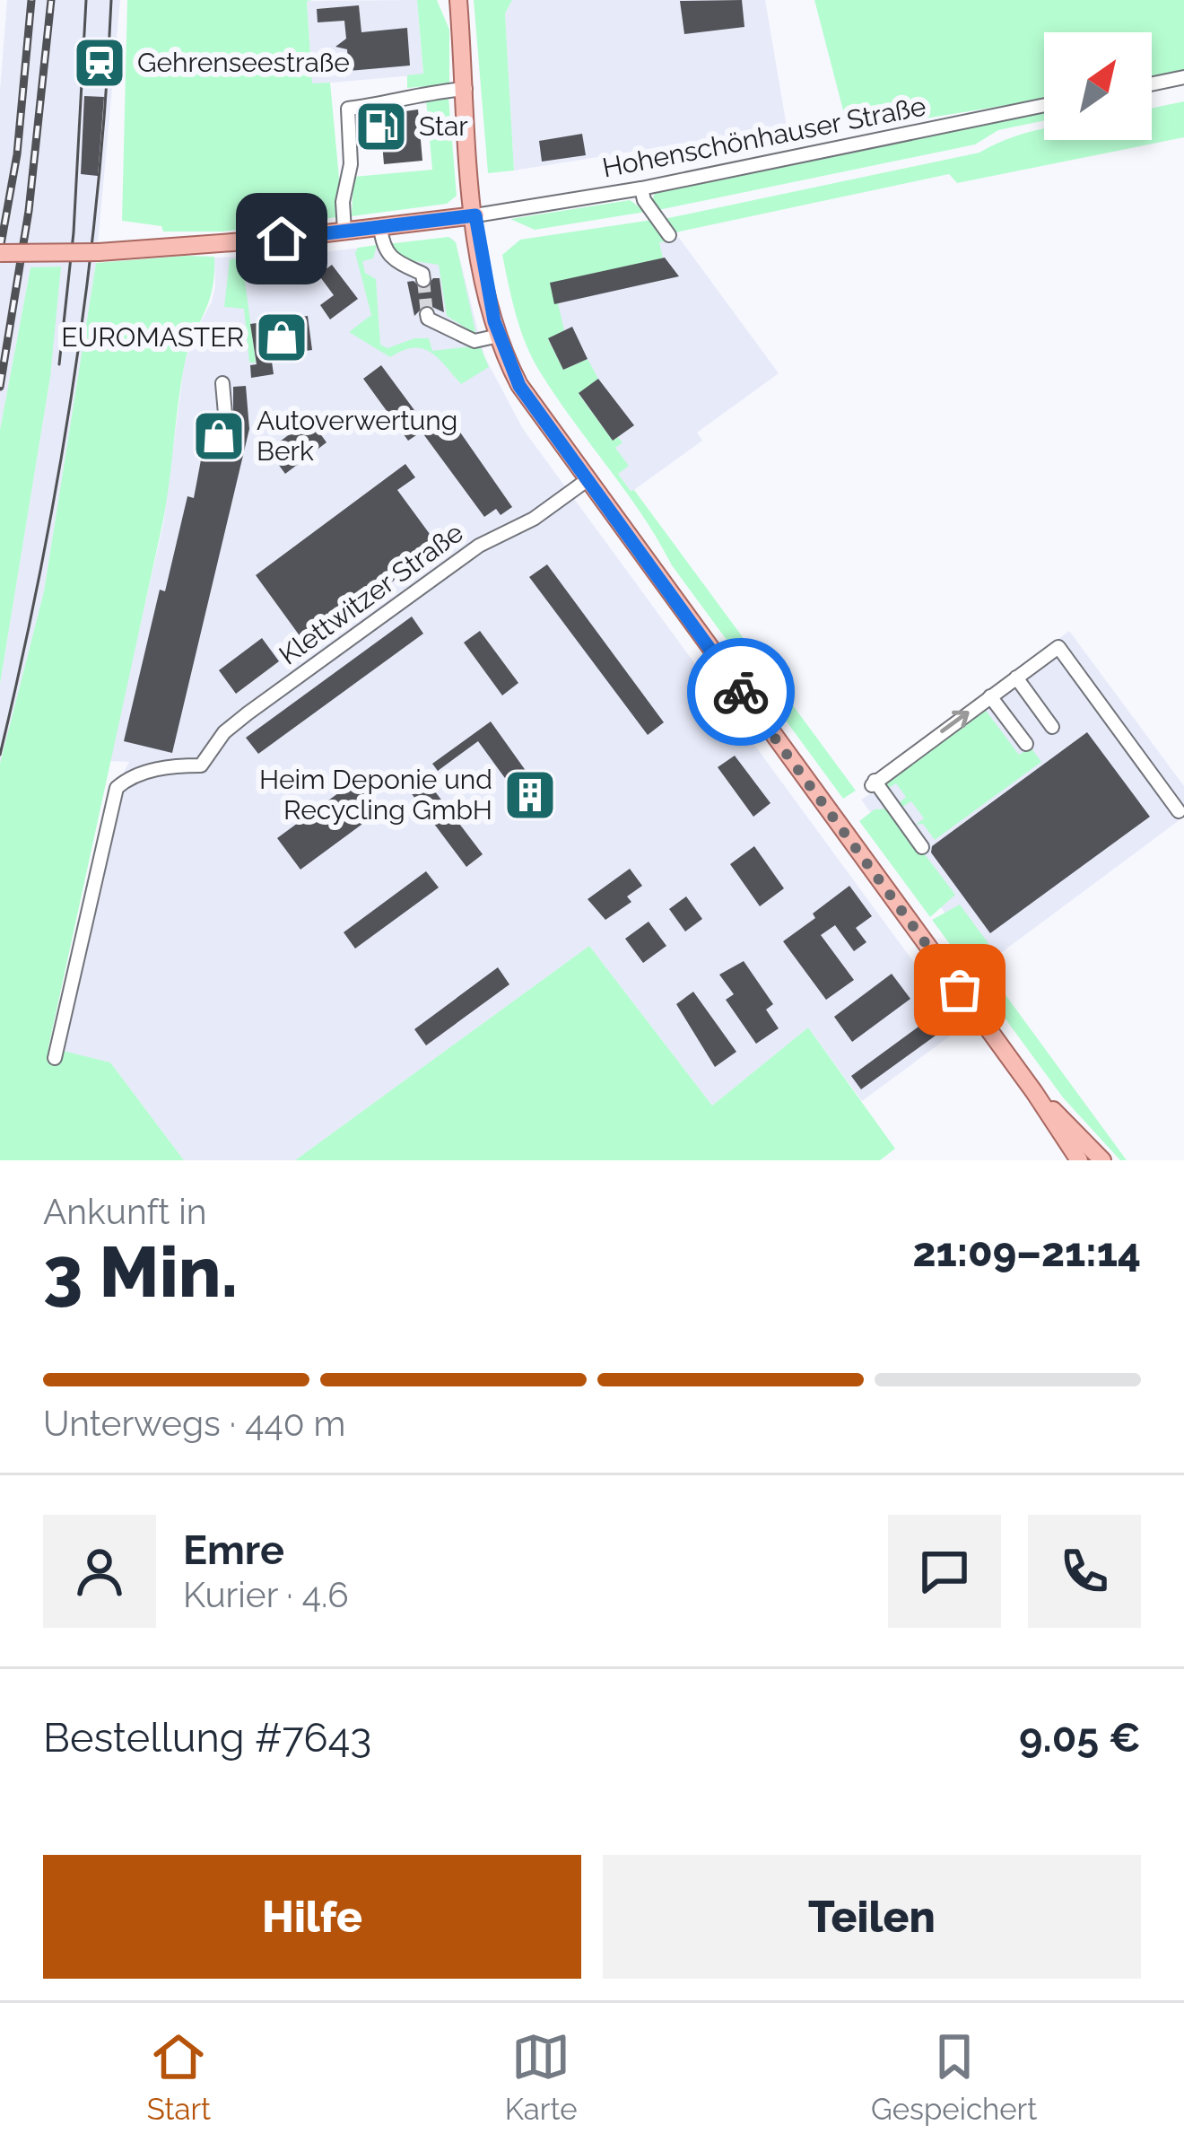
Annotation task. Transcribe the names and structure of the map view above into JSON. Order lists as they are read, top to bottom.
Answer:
{
  "streets": {
    "street": ["Hohenschönhauser Straße", "Klettwitzer Straße"]
  },
  "places": {
    "station": ["Gehrenseestraße"],
    "fuel station": ["Star"],
    "shop": ["EUROMASTER", "Autoverwertung Berk"],
    "building": ["Heim Deponie und Recycling GmbH"]
  },
  "north": "top right",
  "page": {
    "heading": ["3 Min.", "Ankunft in", "21:09–21:14"],
    "panel": [
      "Emre",
      "Kurier · 4.6",
      "Bestellung #7643",
      "9.05 €"
    ],
    "bar": "Unterwegs · 440 m",
    "buttons": ["Hilfe", "Teilen"],
    "tabs": ["Start", "Karte", "Gespeichert"]
  }
}
